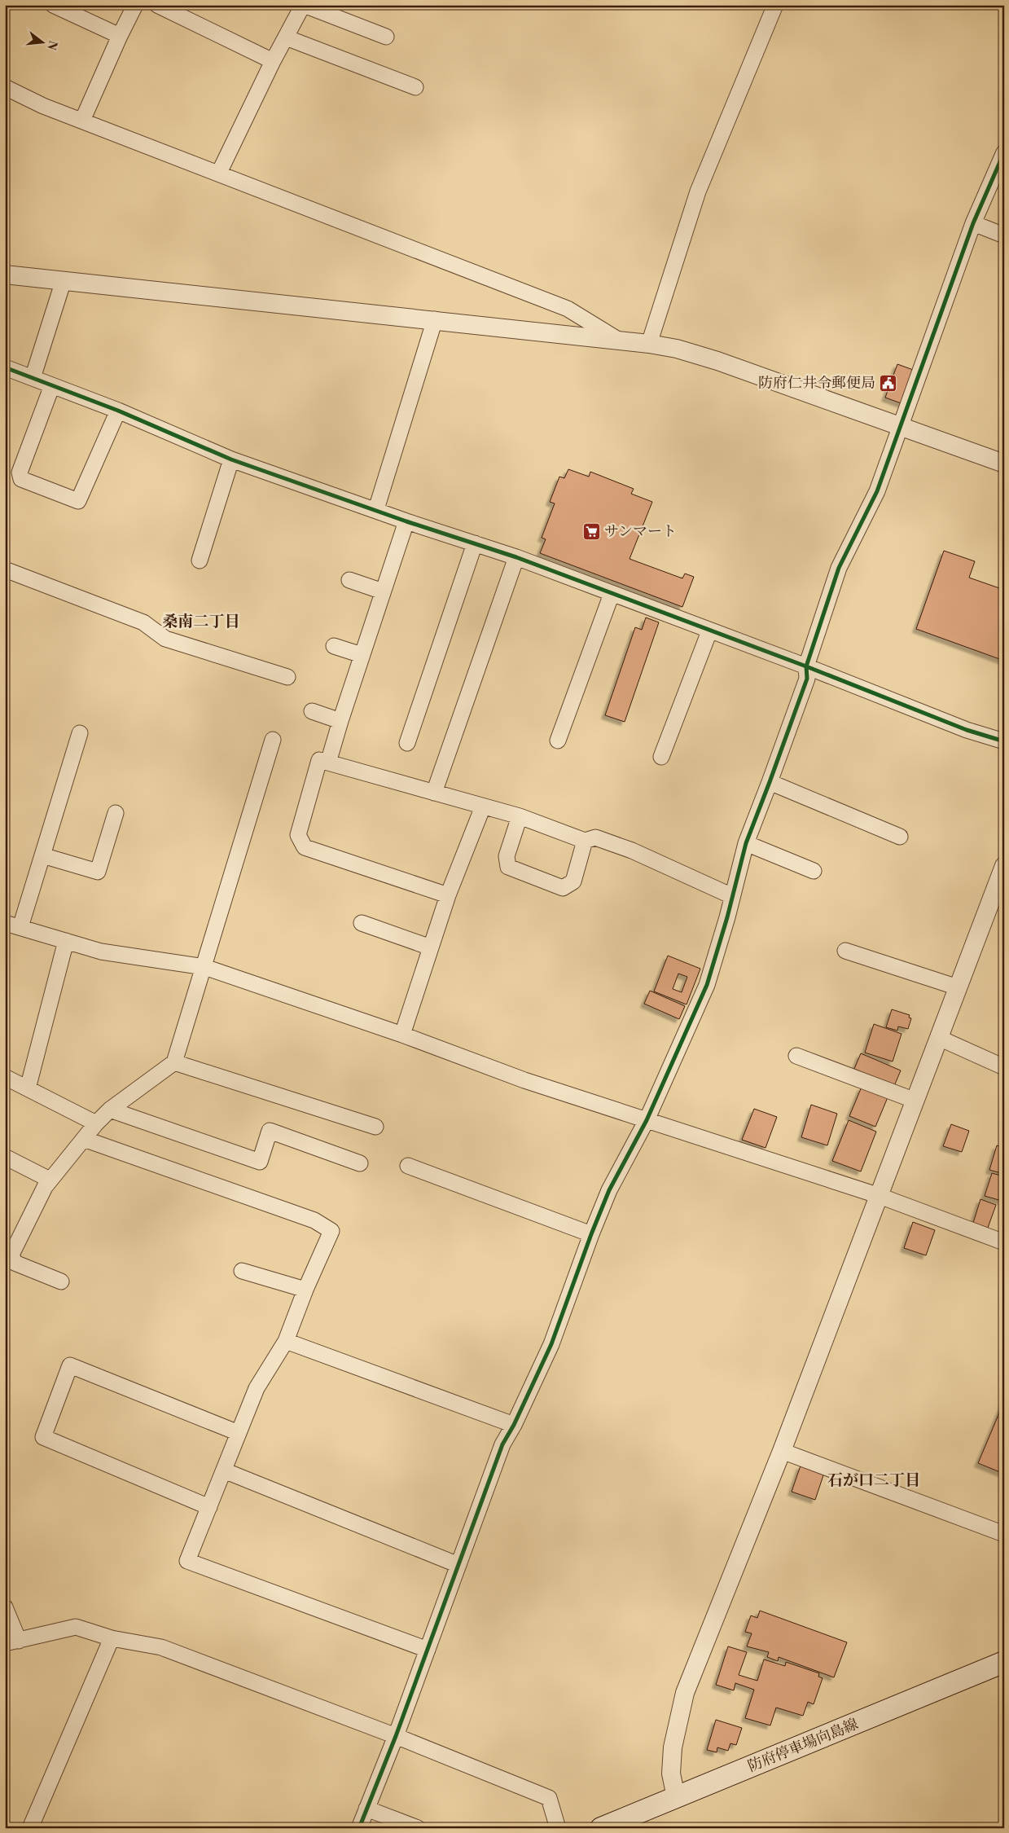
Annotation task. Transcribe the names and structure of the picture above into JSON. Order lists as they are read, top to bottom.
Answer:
{
  "streets": {
    "main road": ["防府停車場向島線"]
  },
  "districts": ["桑南二丁目", "石が口二丁目"],
  "places": {
    "public building": ["防府仁井令郵便局"],
    "supermarket": ["サンマート"]
  },
  "north": "right"
}
